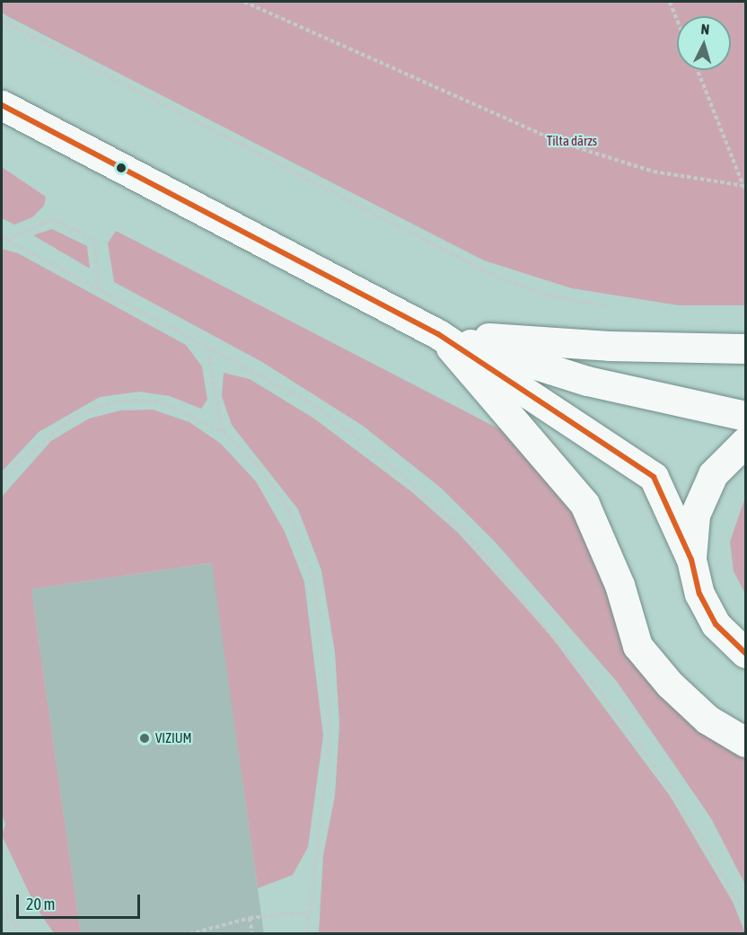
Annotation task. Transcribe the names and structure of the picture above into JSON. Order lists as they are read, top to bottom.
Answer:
{
  "parks": ["Tilta dārzs"],
  "places": ["VIZIUM"],
  "scale_bar": "20 m",
  "north": "top"
}
